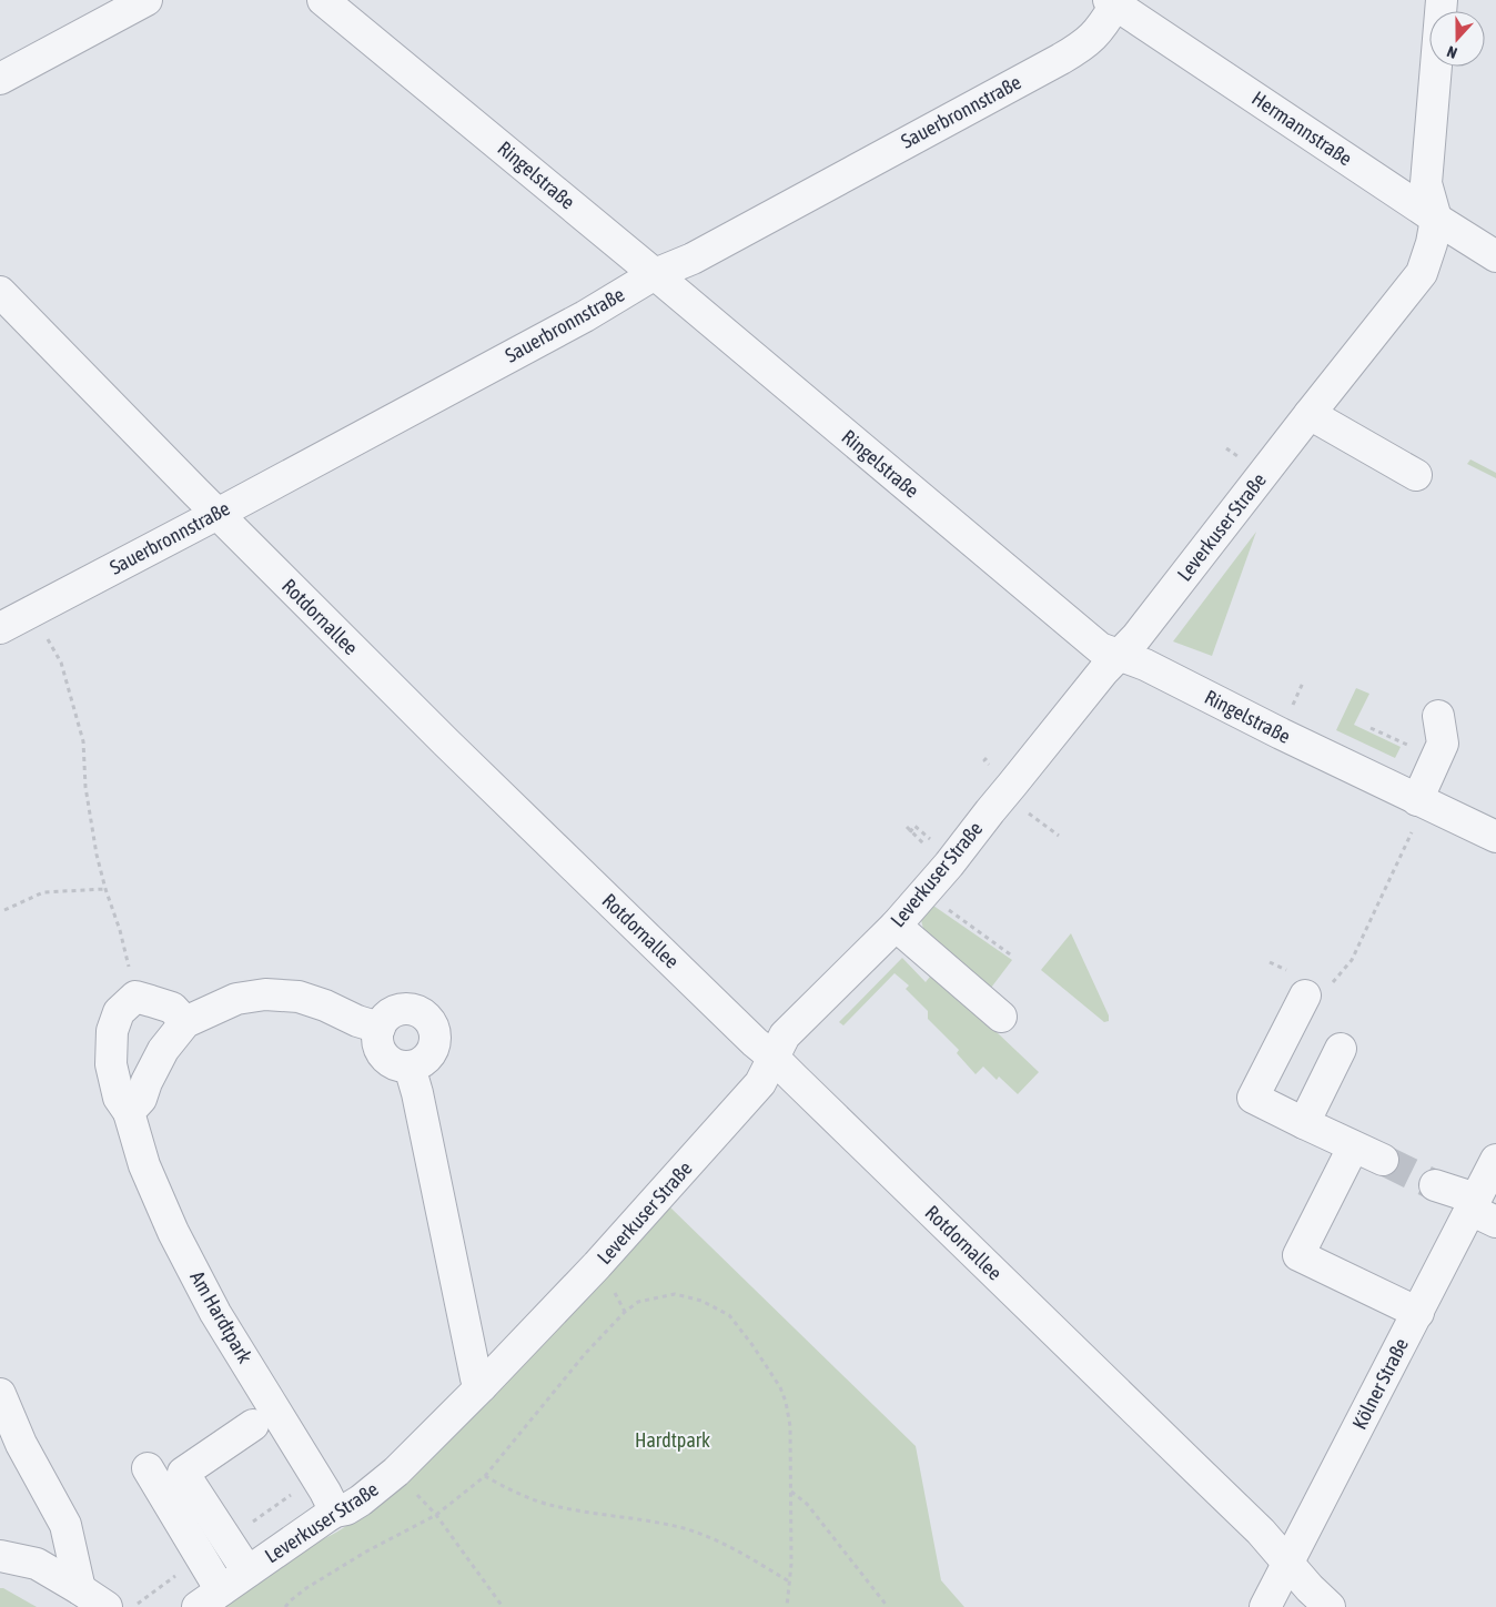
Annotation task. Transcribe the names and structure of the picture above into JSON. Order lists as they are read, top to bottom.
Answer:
{
  "streets": {
    "street": [
      "Sauerbronnstraße",
      "Hermannstraße",
      "Ringelstraße",
      "Leverkuser Straße",
      "Rotdornallee",
      "Am Hardtpark",
      "Kölner Straße"
    ]
  },
  "crossings": [
    ["Sauerbronnstraße", "Hermannstraße"],
    ["Sauerbronnstraße", "Ringelstraße"],
    ["Sauerbronnstraße", "Rotdornallee"],
    ["Hermannstraße", "Leverkuser Straße"],
    ["Ringelstraße", "Leverkuser Straße"],
    ["Leverkuser Straße", "Rotdornallee"],
    ["Leverkuser Straße", "Am Hardtpark"],
    ["Rotdornallee", "Kölner Straße"]
  ],
  "parks": ["Hardtpark"],
  "north": "bottom"
}
